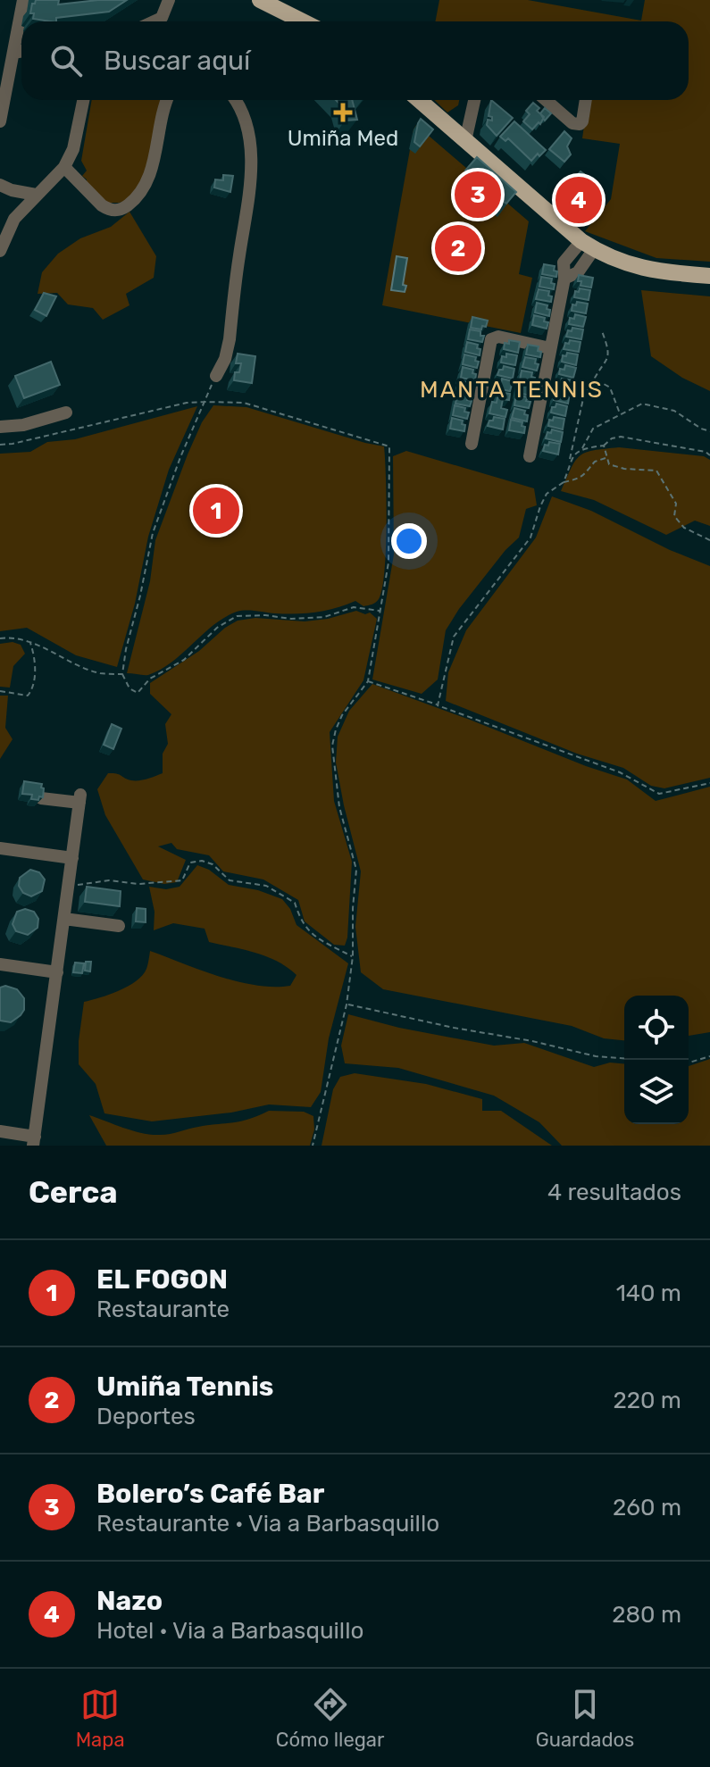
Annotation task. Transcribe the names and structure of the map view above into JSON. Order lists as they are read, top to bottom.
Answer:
{
  "districts": ["MANTA TENNIS"],
  "places": {
    "health": ["Umiña Med"]
  },
  "page": {
    "search": "Buscar aquí",
    "pins": [
      "3",
      "4",
      "2",
      "1"
    ],
    "heading": ["Cerca", "4 resultados"],
    "list": [
      {
        "mark": "1",
        "name": "EL FOGON",
        "note": "Restaurante",
        "value": "140 m"
      },
      {
        "mark": "2",
        "name": "Umiña Tennis",
        "note": "Deportes",
        "value": "220 m"
      },
      {
        "mark": "3",
        "name": "Bolero’s Café Bar",
        "note": "Restaurante · Via a Barbasquillo",
        "value": "260 m"
      },
      {
        "mark": "4",
        "name": "Nazo",
        "note": "Hotel · Via a Barbasquillo",
        "value": "280 m"
      }
    ],
    "nav": ["Mapa", "Cómo llegar", "Guardados"]
  }
}
